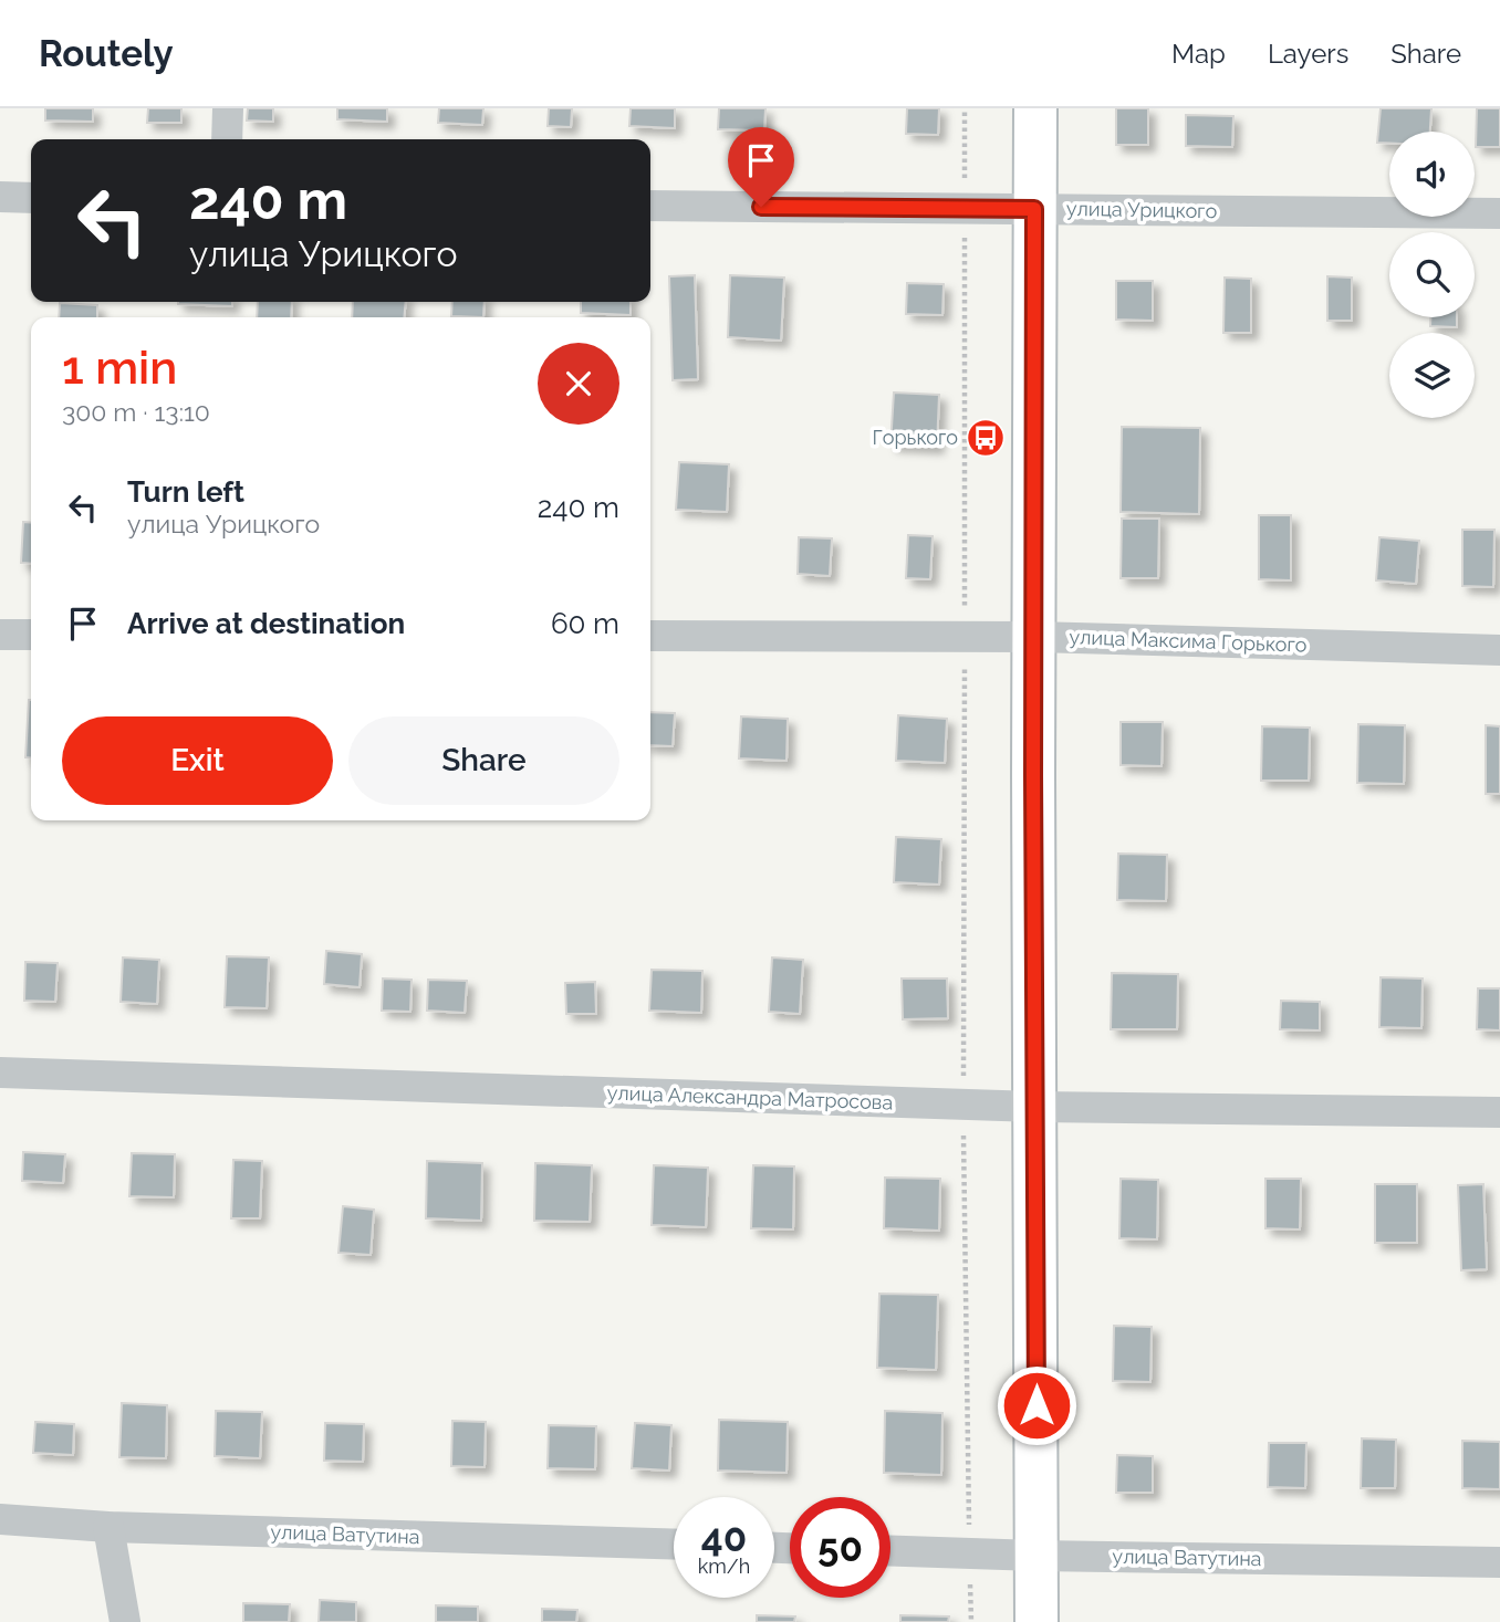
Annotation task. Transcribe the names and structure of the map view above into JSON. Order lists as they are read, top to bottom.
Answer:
{
  "streets": {
    "street": [
      "улица Урицкого",
      "улица Максима Горького",
      "улица Александра Матросова",
      "улица Ватутина"
    ]
  },
  "places": {
    "bus stop": ["Горького"]
  },
  "page": {
    "header": "Routely",
    "nav": ["Map", "Layers", "Share"],
    "turn": ["240 m", "улица Урицкого"],
    "heading": ["1 min", "300 m · 13:10"],
    "list": [
      {
        "name": "Turn left",
        "note": "улица Урицкого",
        "value": "240 m"
      },
      {
        "name": "Arrive at destination",
        "value": "60 m"
      }
    ],
    "buttons": ["Exit", "Share"],
    "speed": "40 km/h",
    "limit": "50"
  }
}
